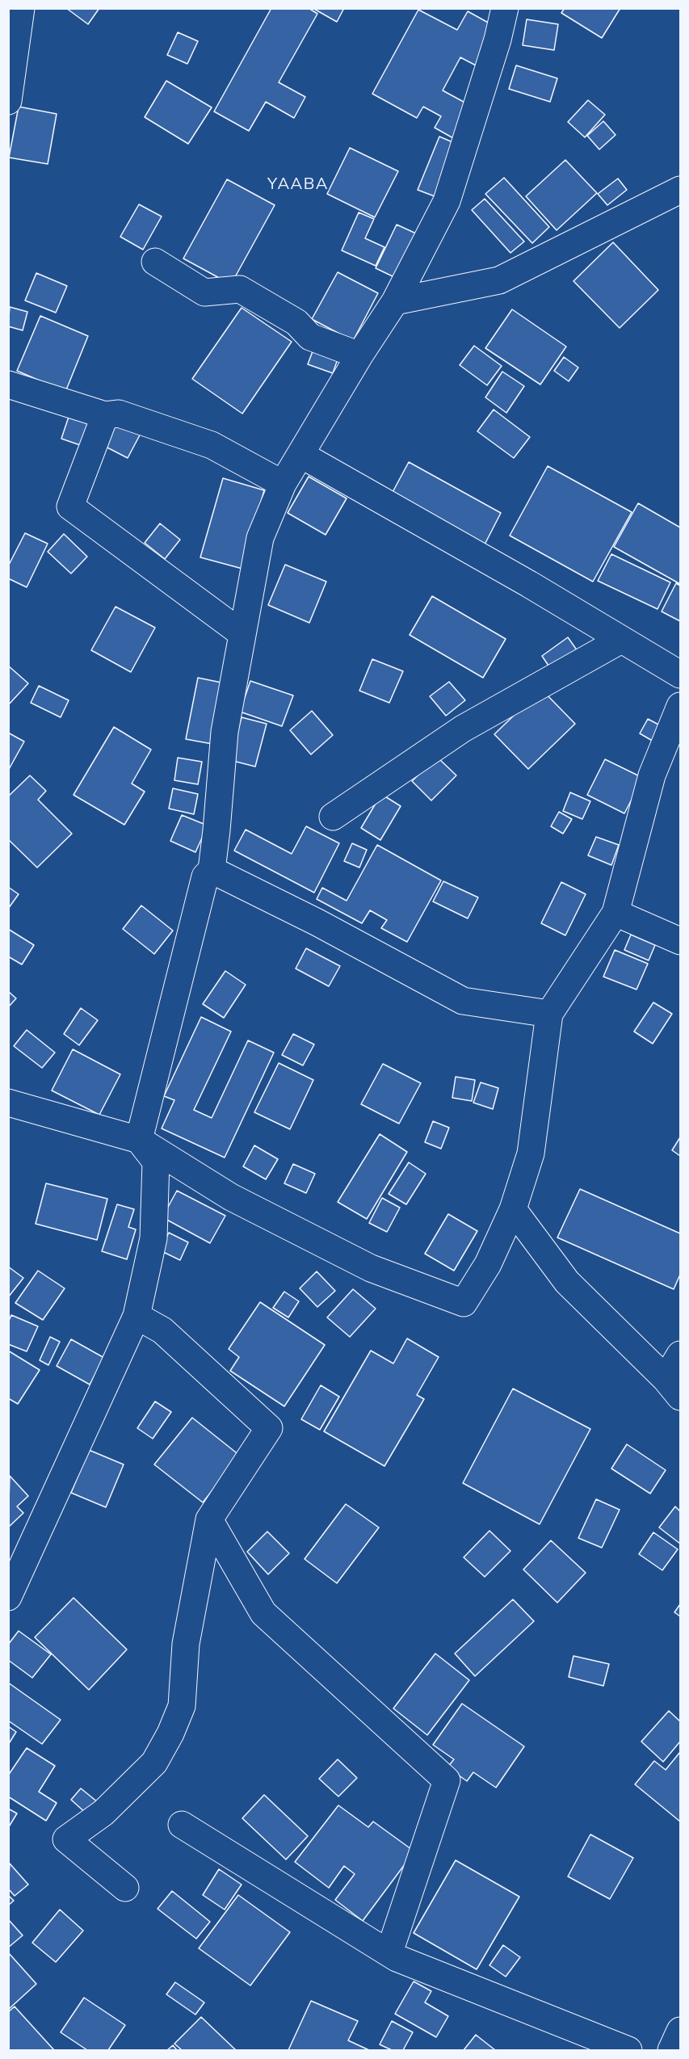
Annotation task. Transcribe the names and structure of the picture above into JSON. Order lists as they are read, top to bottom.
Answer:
{
  "districts": ["YAABA"]
}
